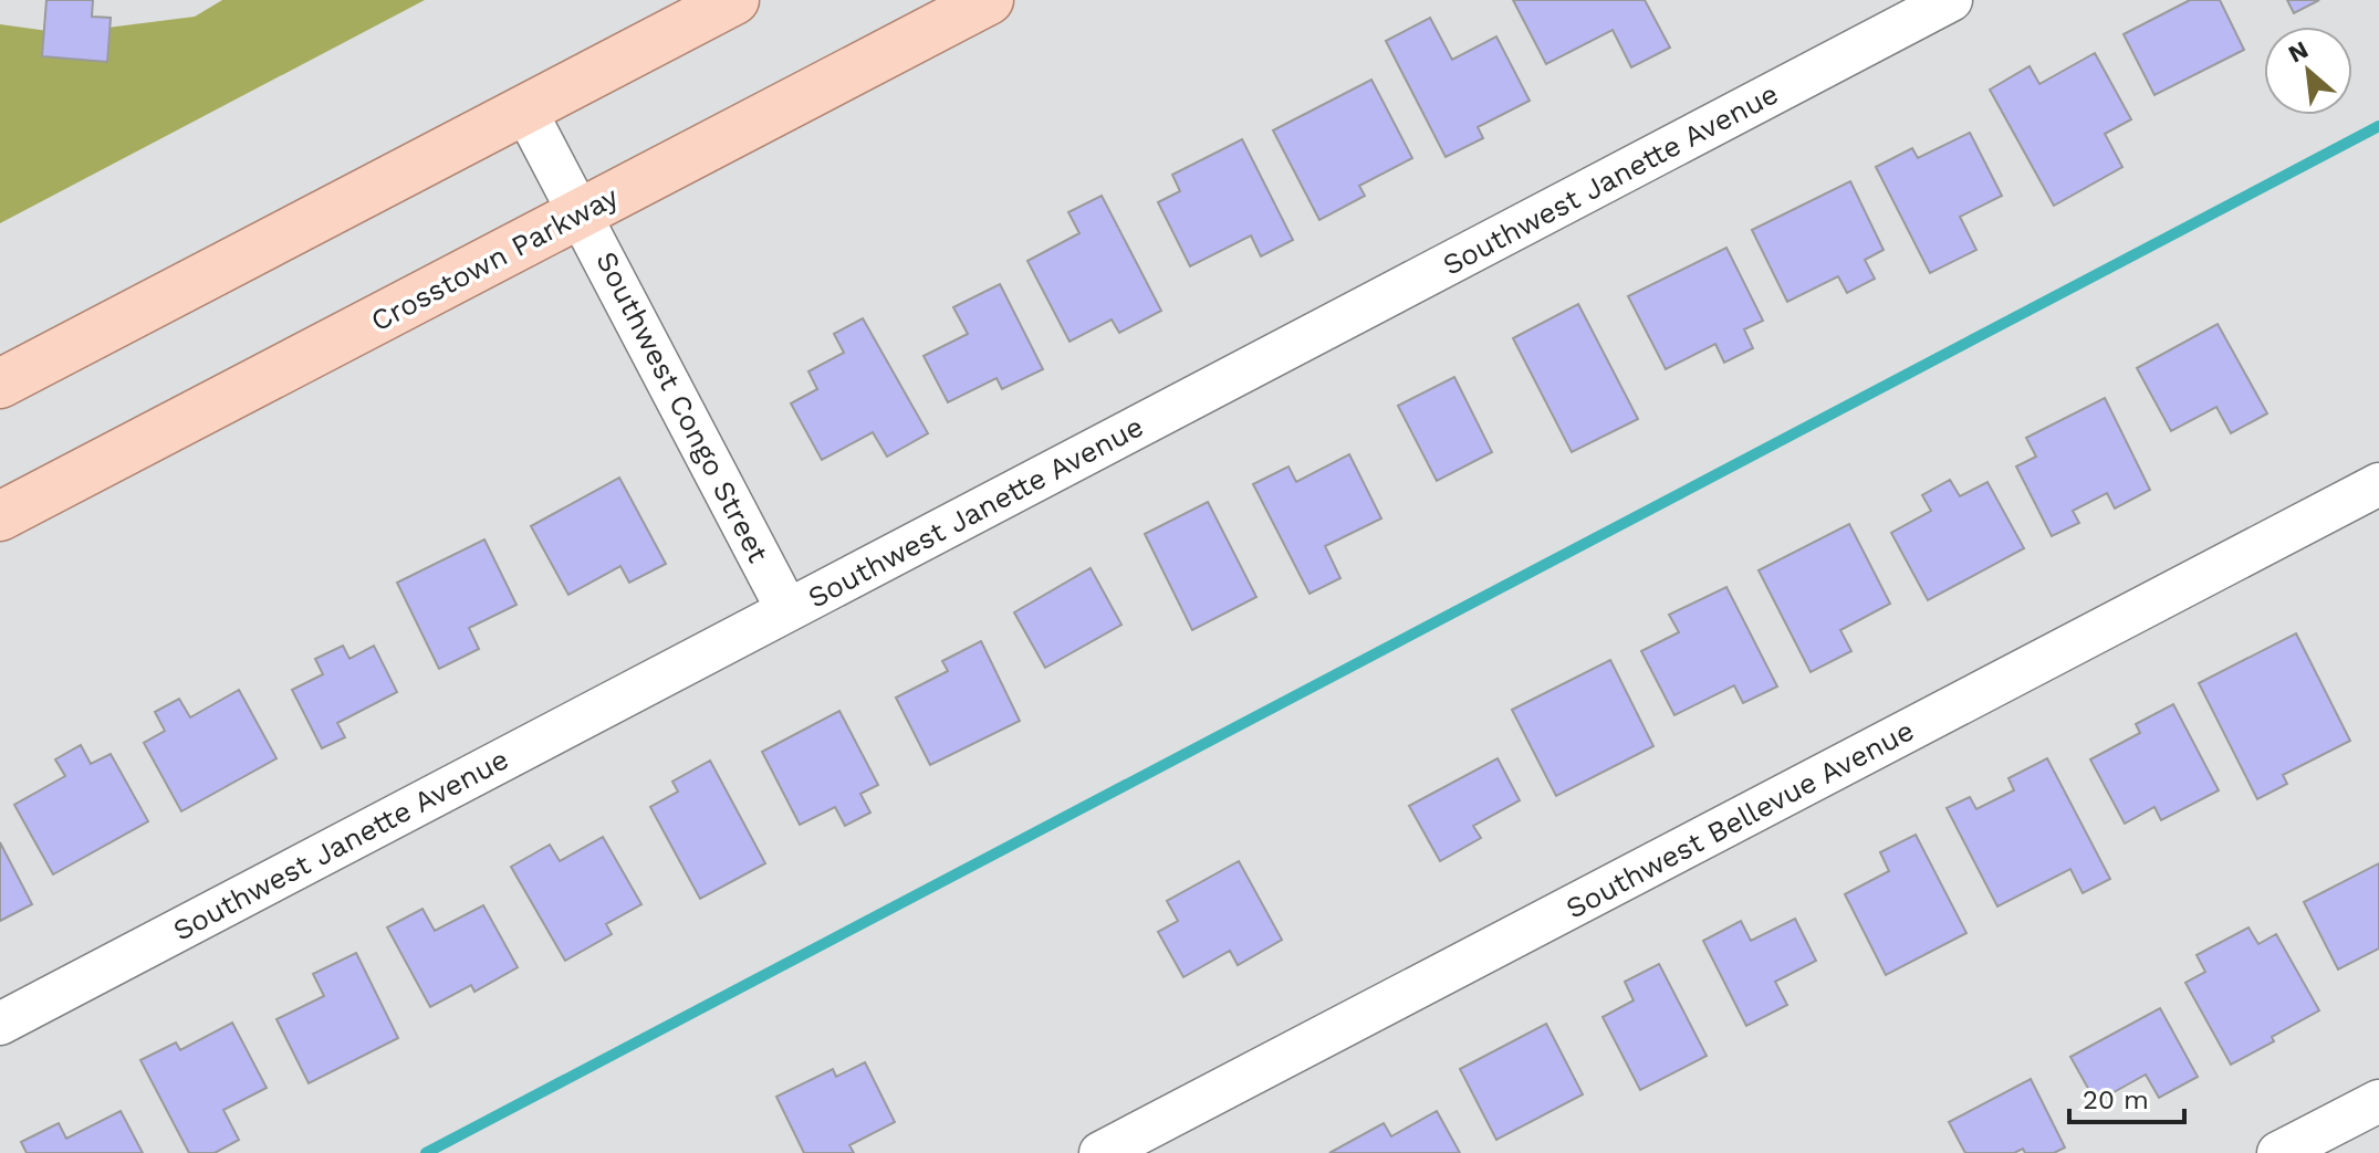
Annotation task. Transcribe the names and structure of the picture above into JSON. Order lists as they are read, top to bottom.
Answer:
{
  "streets": {
    "main road": ["Crosstown Parkway"],
    "street": ["Southwest Janette Avenue", "Southwest Congo Street", "Southwest Bellevue Avenue"]
  },
  "crossings": [
    ["Southwest Janette Avenue", "Southwest Congo Street"],
    ["Crosstown Parkway", "Southwest Congo Street"]
  ],
  "scale_bar": "20 m",
  "north": "top left"
}
